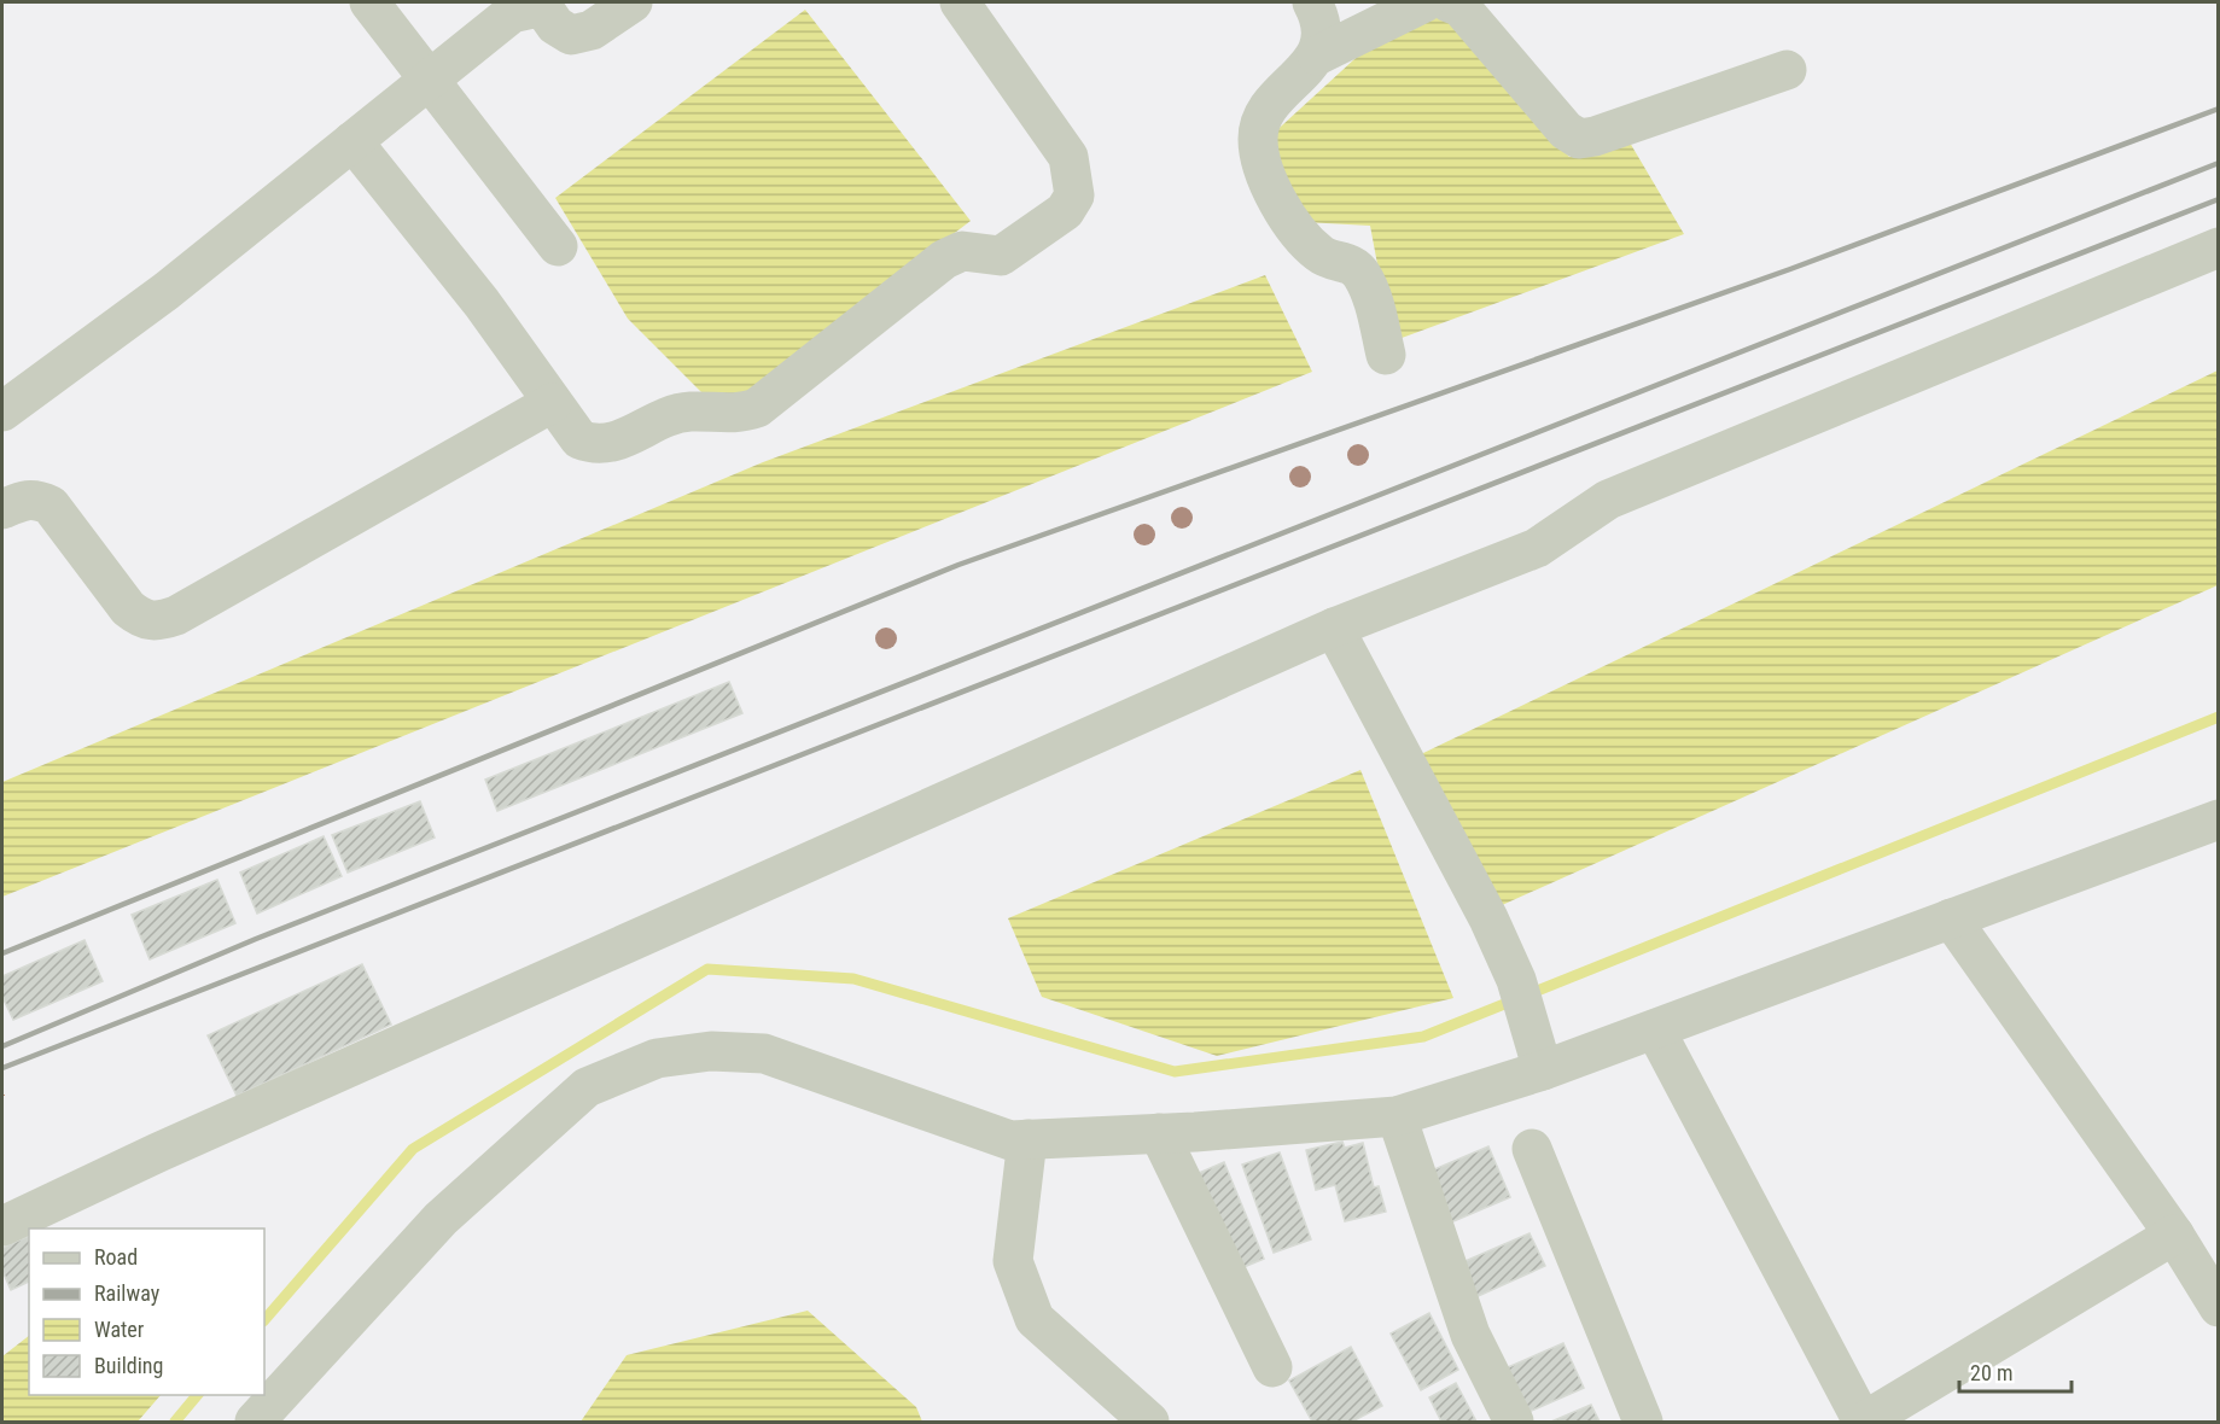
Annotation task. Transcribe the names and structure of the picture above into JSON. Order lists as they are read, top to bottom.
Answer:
{
  "legend": [
    "Road",
    "Railway",
    "Water",
    "Building"
  ],
  "scale_bar": "20 m"
}
